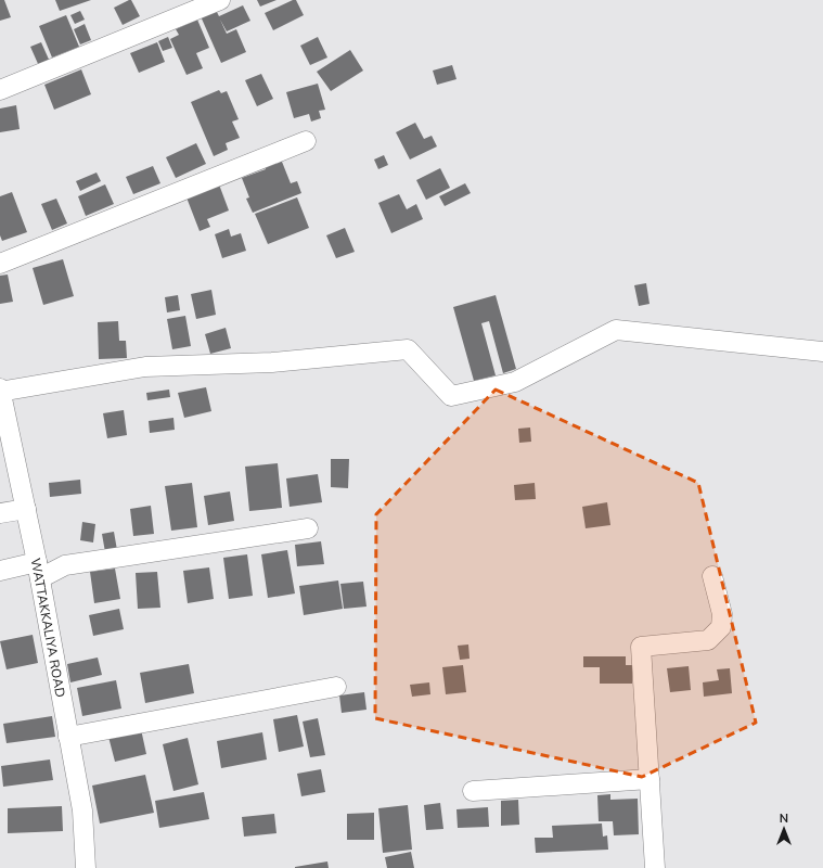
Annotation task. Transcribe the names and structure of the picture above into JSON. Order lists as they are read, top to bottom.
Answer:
{
  "streets": {
    "street": ["WATTAKKALIYA ROAD"]
  },
  "north": "top"
}
